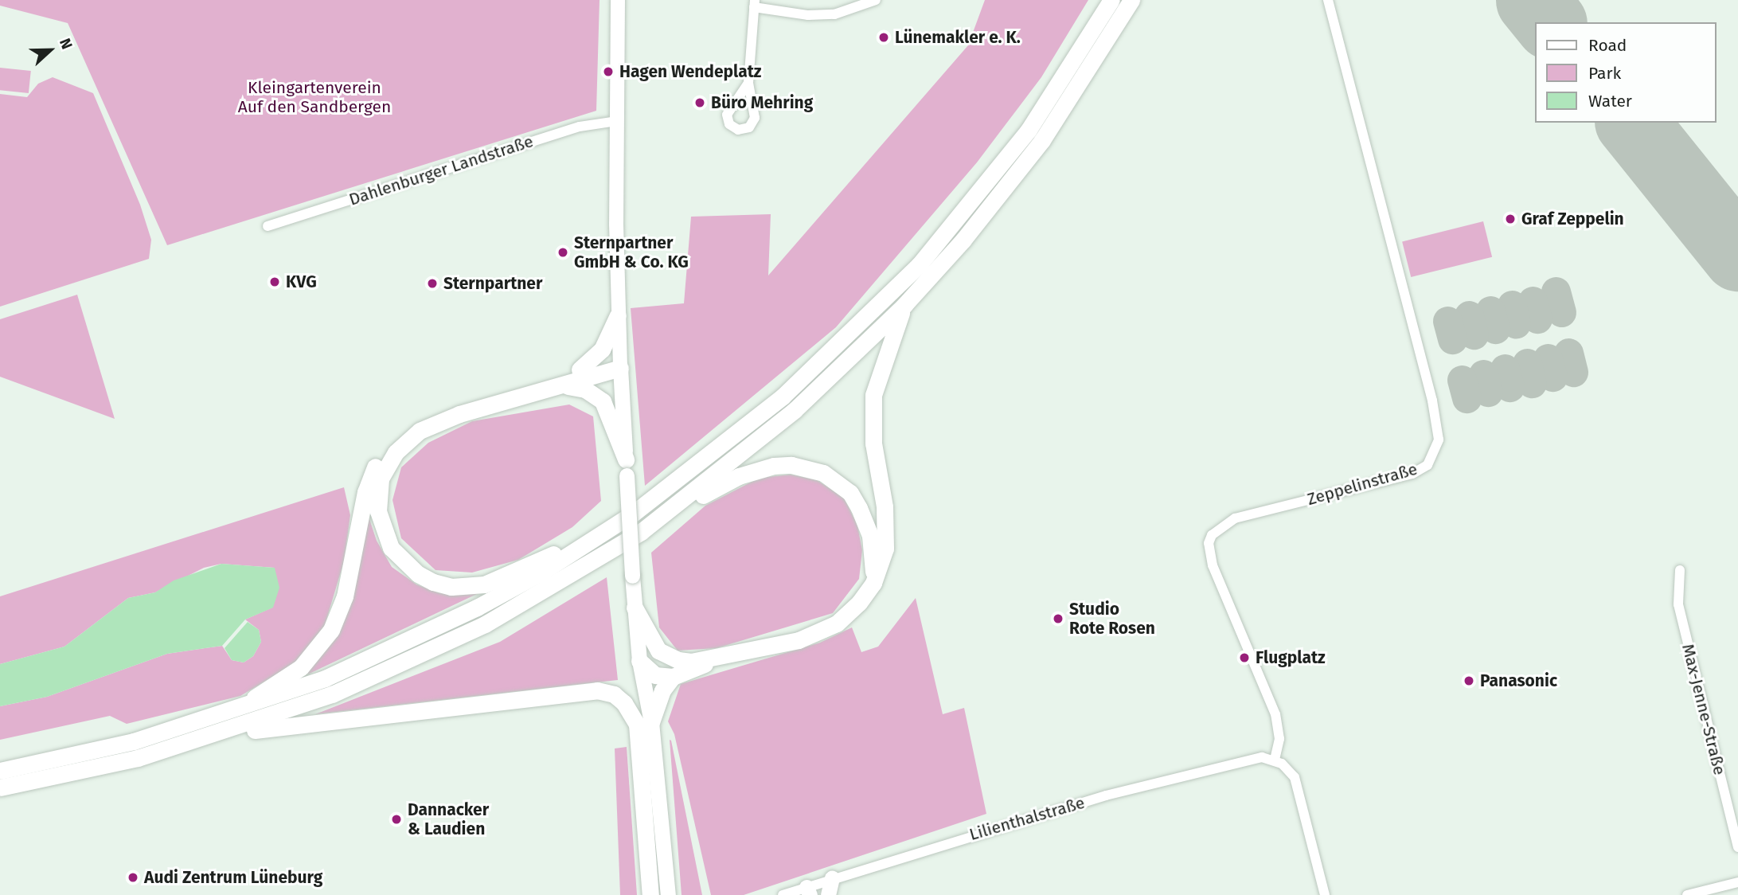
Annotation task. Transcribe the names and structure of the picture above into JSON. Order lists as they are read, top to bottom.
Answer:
{
  "streets": {
    "street": [
      "Dahlenburger Landstraße",
      "Zeppelinstraße",
      "Max-Jenne-Straße",
      "Lilienthalstraße"
    ]
  },
  "crossings": [
    ["Zeppelinstraße", "Lilienthalstraße"]
  ],
  "parks": ["Kleingartenverein Auf den Sandbergen"],
  "places": [
    "Lünemakler e. K.",
    "Hagen Wendeplatz",
    "Büro Mehring",
    "Graf Zeppelin",
    "Sternpartner GmbH & Co. KG",
    "KVG",
    "Sternpartner",
    "Studio Rote Rosen",
    "Flugplatz",
    "Panasonic",
    "Dannacker & Laudien",
    "Audi Zentrum Lüneburg"
  ],
  "legend": ["Road", "Park", "Water"],
  "north": "right"
}
